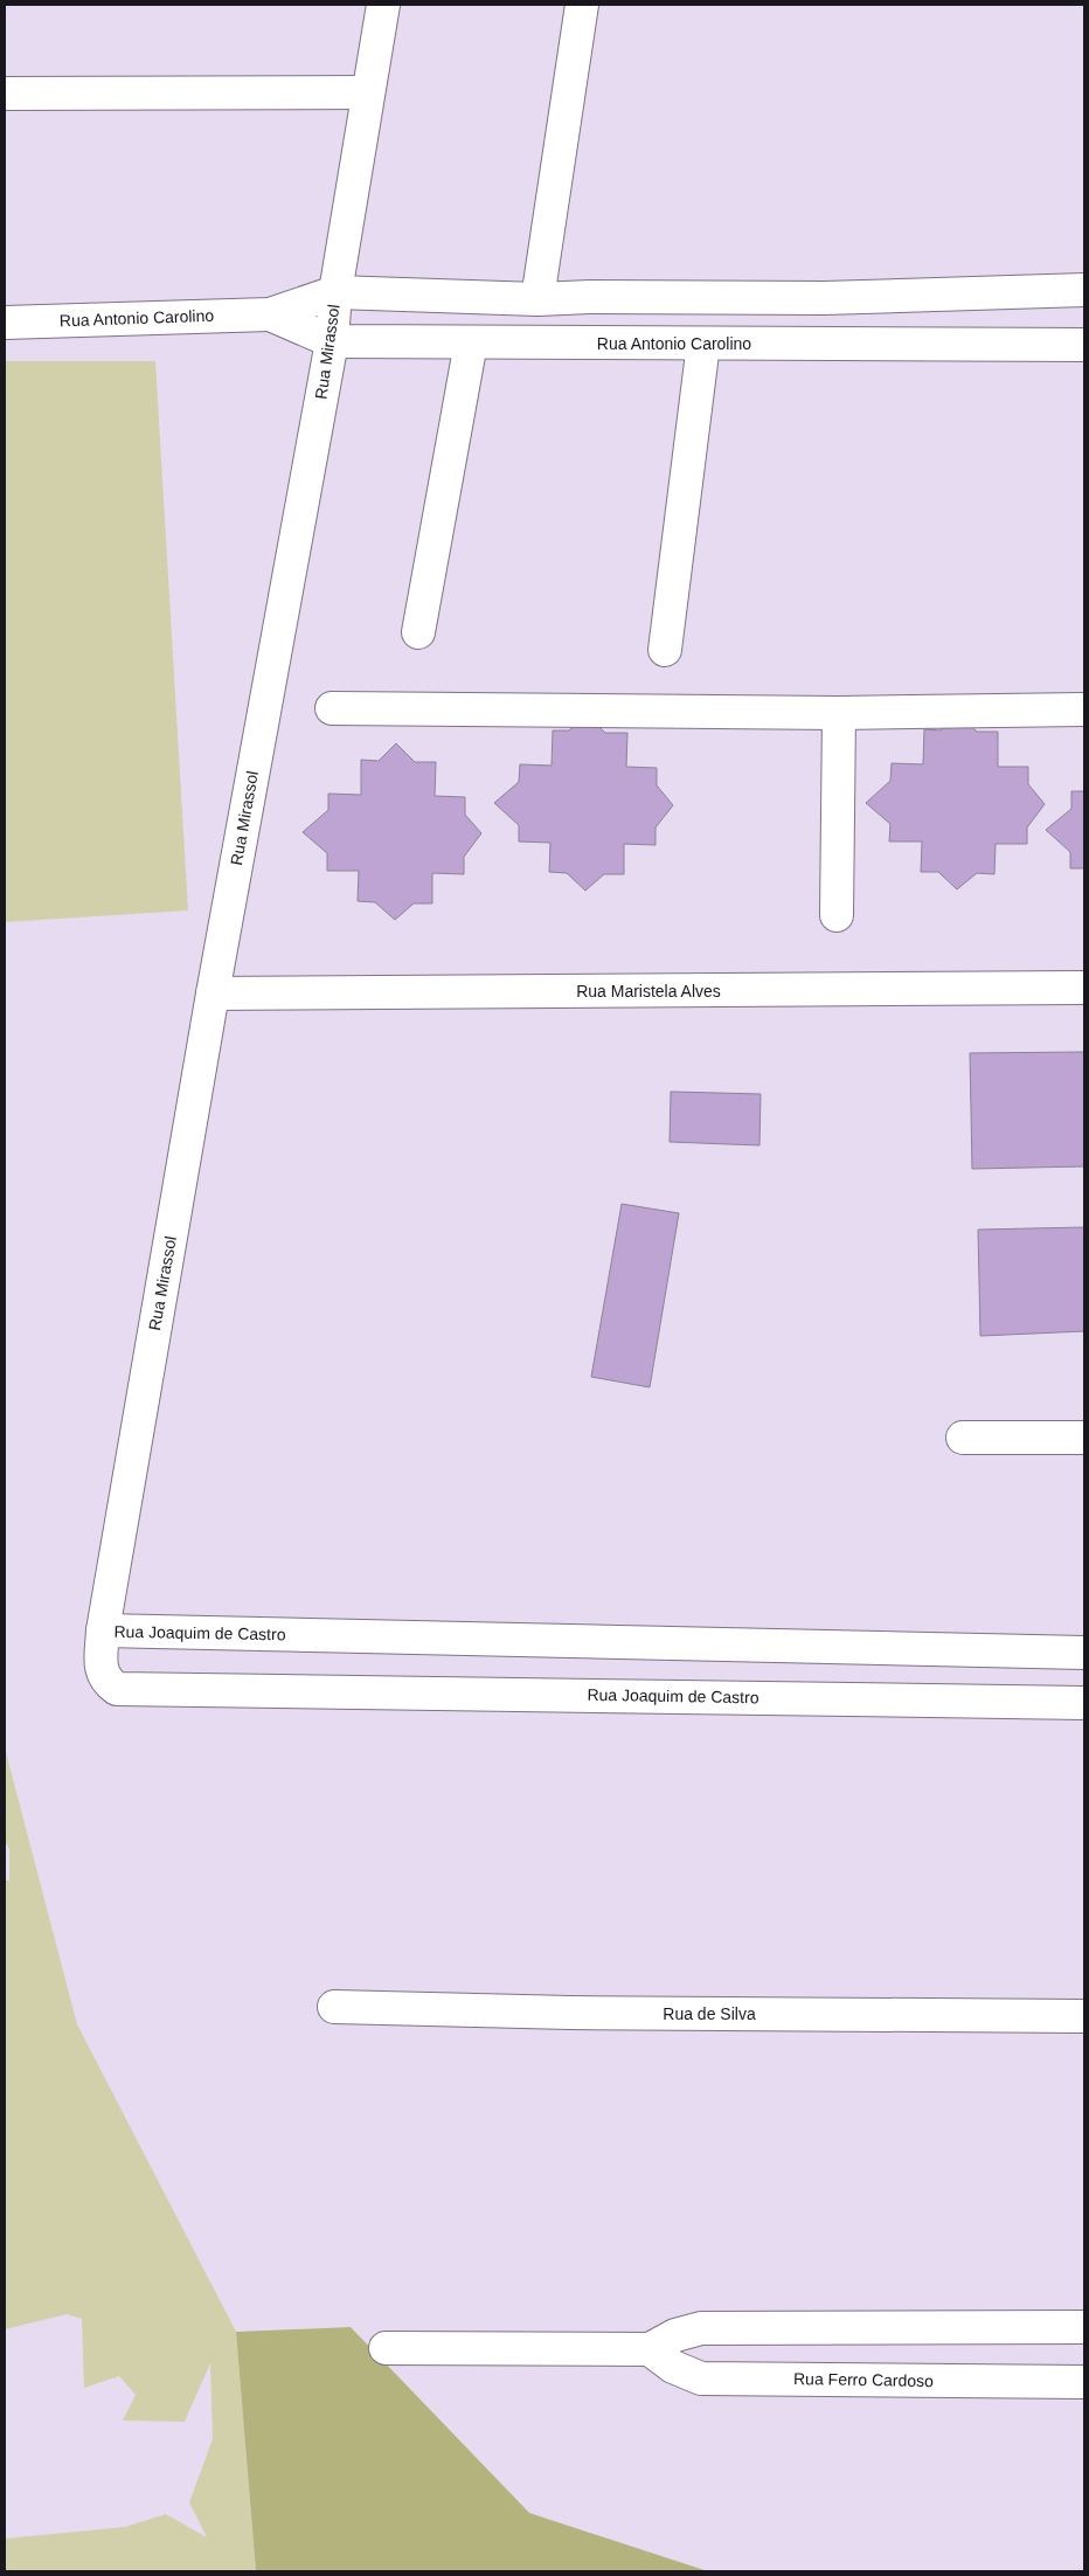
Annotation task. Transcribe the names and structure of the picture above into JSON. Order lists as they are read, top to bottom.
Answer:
{
  "streets": {
    "street": [
      "Rua Antonio Carolino",
      "Rua Mirassol",
      "Rua Maristela Alves",
      "Rua Joaquim de Castro",
      "Rua de Silva",
      "Rua Ferro Cardoso"
    ]
  },
  "crossings": [
    ["Rua Antonio Carolino", "Rua Mirassol"],
    ["Rua Mirassol", "Rua Maristela Alves"],
    ["Rua Mirassol", "Rua Joaquim de Castro"]
  ]
}
